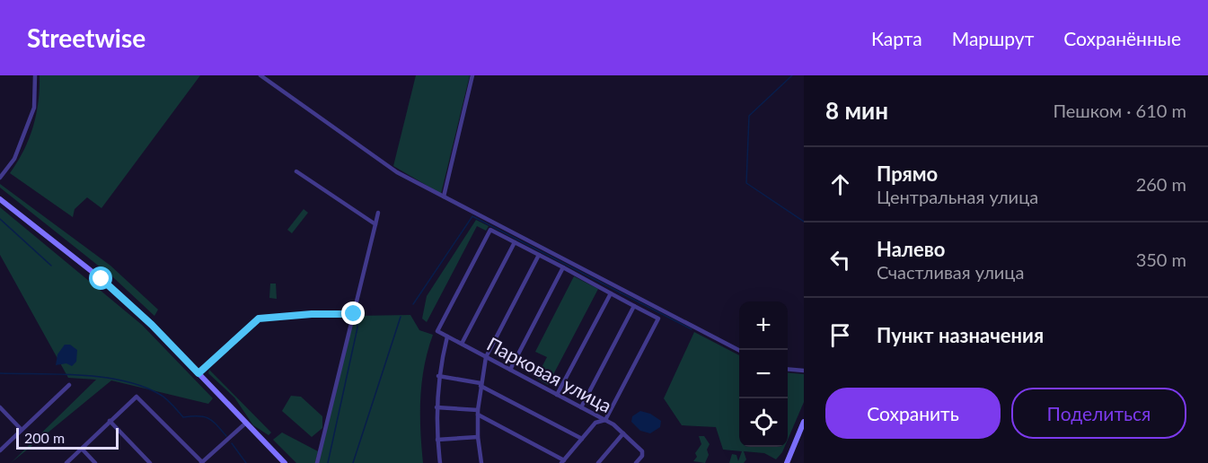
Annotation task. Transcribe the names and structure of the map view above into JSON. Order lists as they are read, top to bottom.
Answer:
{
  "streets": {
    "street": ["Парковая улица"]
  },
  "scale_bar": "200 m",
  "page": {
    "header": "Streetwise",
    "nav": ["Карта", "Маршрут", "Сохранённые"],
    "heading": ["8 мин", "Пешком · 610 m"],
    "list": [
      ["Прямо", "Центральная улица", "260 m"],
      ["Налево", "Счастливая улица", "350 m"],
      "Пункт назначения"
    ],
    "map_buttons": ["+", "−"],
    "buttons": ["Сохранить", "Поделиться"],
    "scale": "200 m"
  }
}
